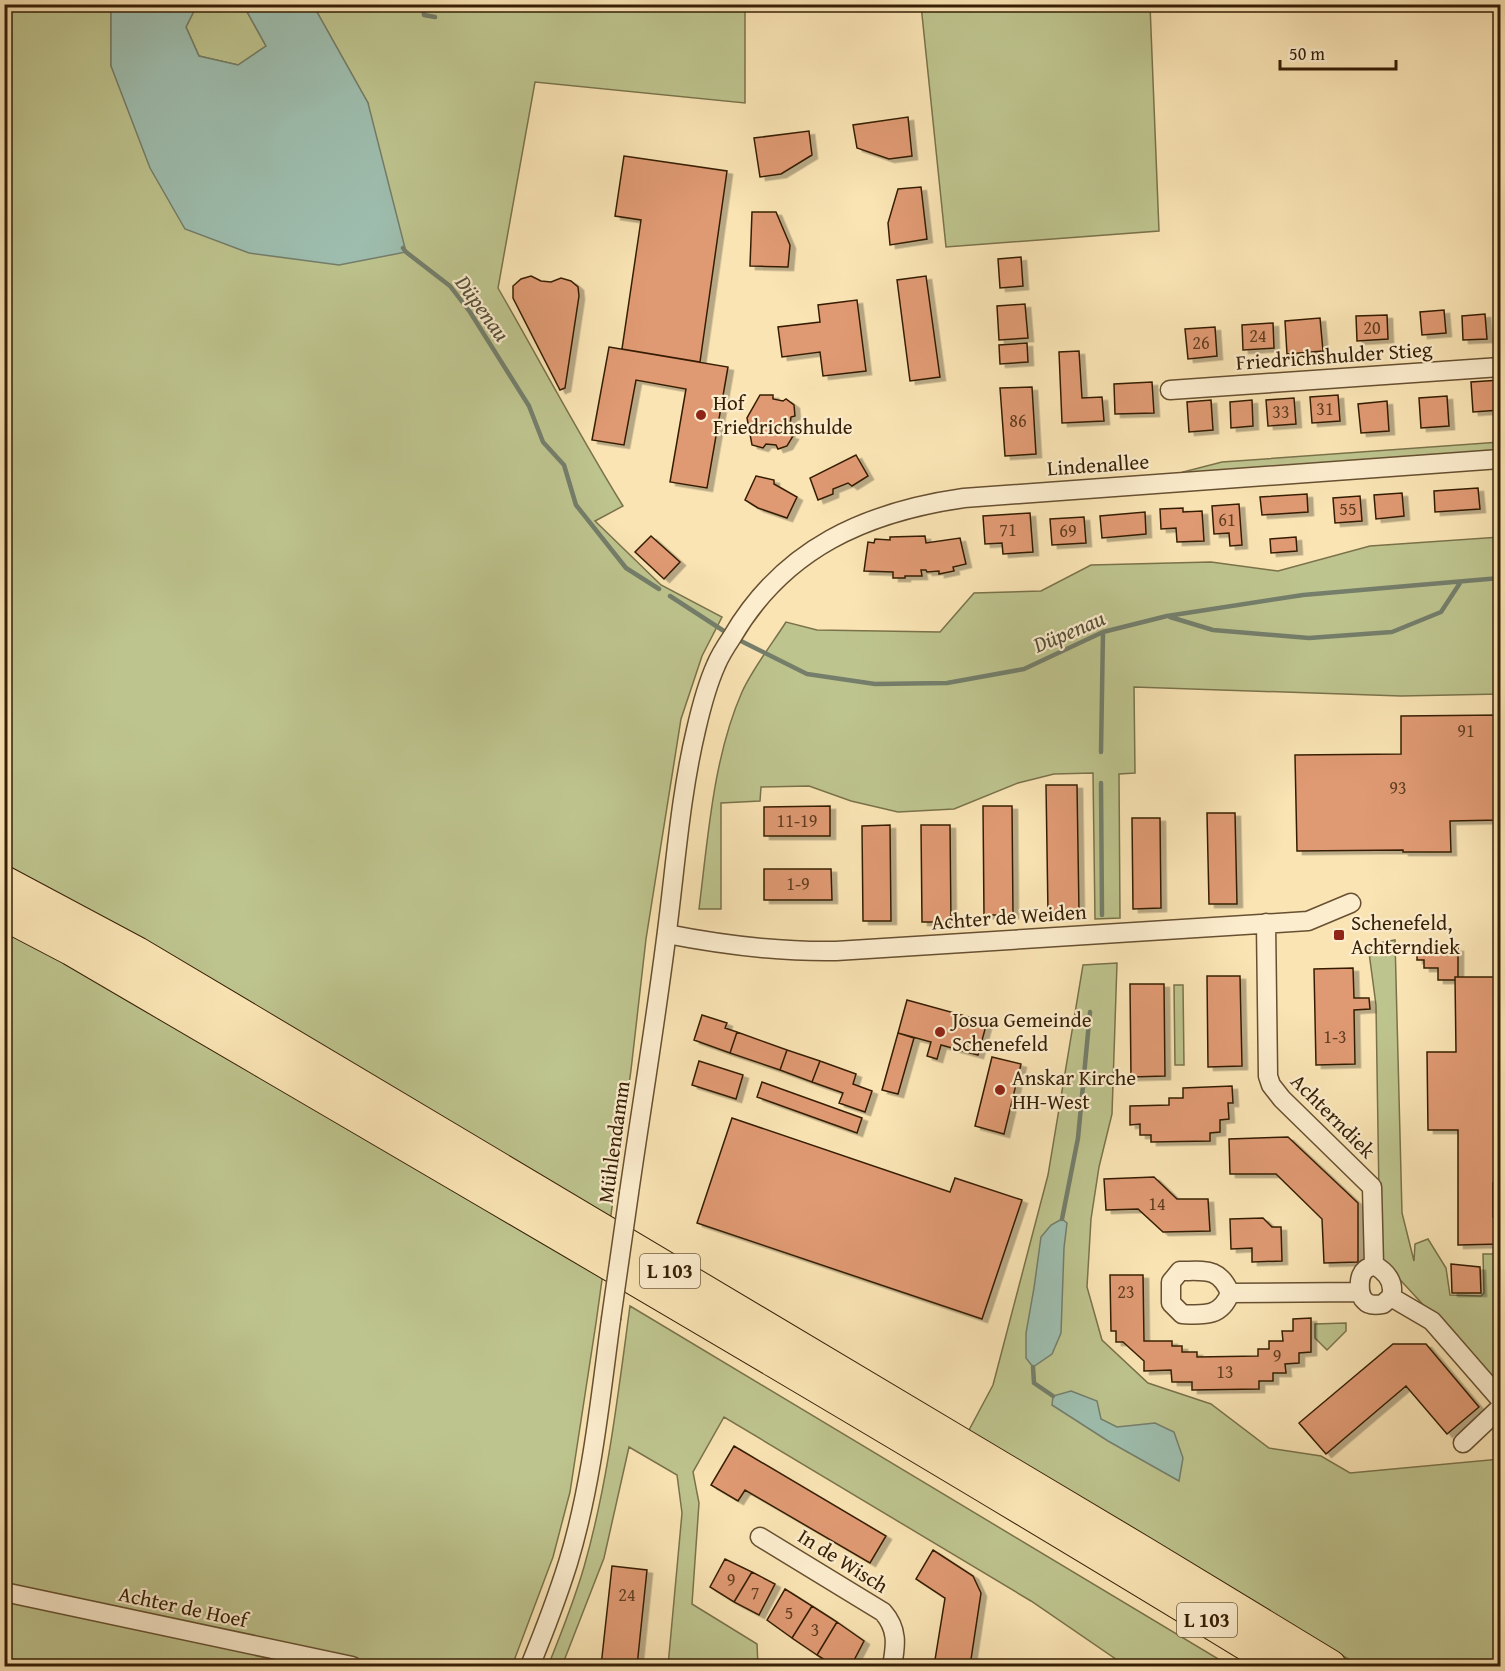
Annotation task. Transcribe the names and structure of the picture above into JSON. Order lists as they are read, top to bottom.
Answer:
{
  "streets": {
    "highway": ["L 103"],
    "street": [
      "Friedrichshulder Stieg",
      "Lindenallee",
      "Achter de Weiden",
      "Achterndiek",
      "Mühlendamm",
      "In de Wisch",
      "Achter de Hoef"
    ]
  },
  "crossings": [
    ["Lindenallee", "Mühlendamm"],
    ["Achter de Weiden", "Achterndiek"],
    ["Achter de Weiden", "Mühlendamm"]
  ],
  "water": ["Düpenau"],
  "places": {
    "other": ["Hof Friedrichshulde", "Josua Gemeinde Schenefeld", "Anskar Kirche HH-West"],
    "transit": ["Schenefeld, Achterndiek"]
  },
  "house_numbers": [
    "20",
    "24",
    "26",
    "31",
    "33",
    "86",
    "55",
    "61",
    "71",
    "69",
    "91",
    "93",
    "11-19",
    "1-9",
    "1-3",
    "14",
    "23",
    "9",
    "13",
    "9",
    "7",
    "24",
    "5",
    "3"
  ],
  "scale_bar": "50 m"
}
